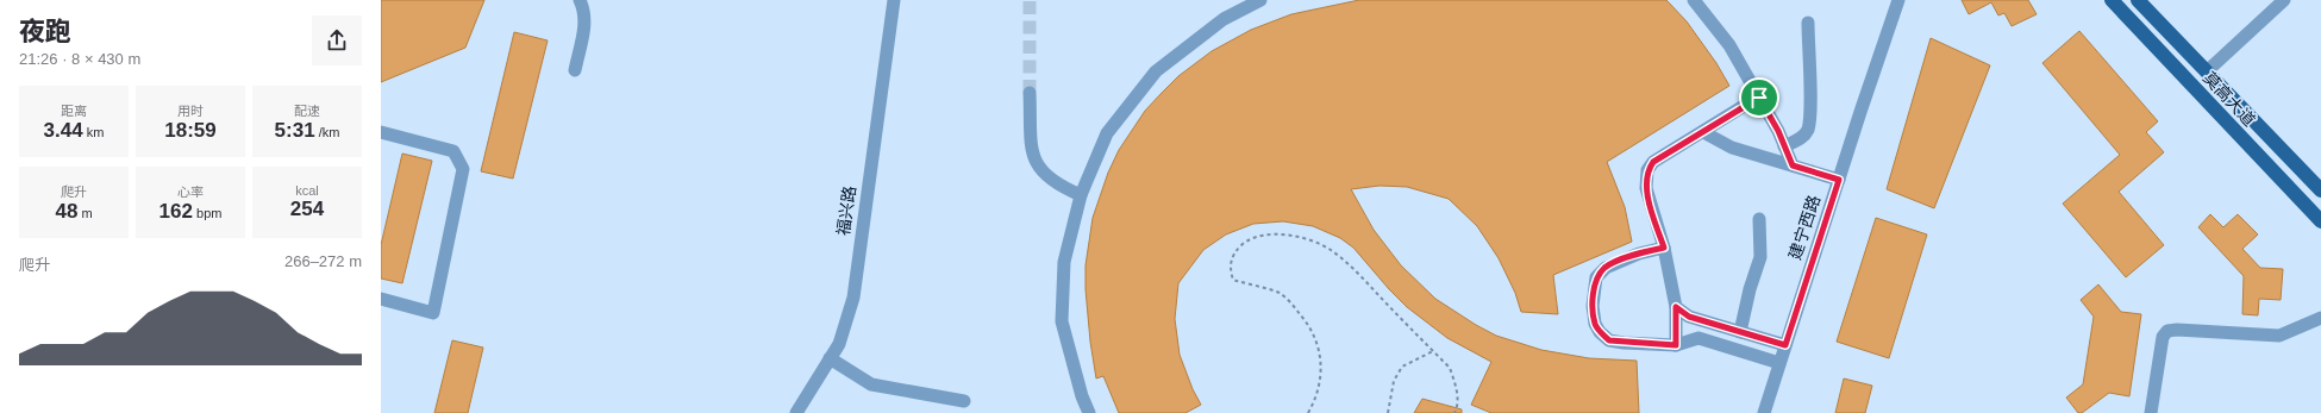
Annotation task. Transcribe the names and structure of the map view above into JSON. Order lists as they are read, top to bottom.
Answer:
{
  "streets": {
    "main road": ["莫高大道"],
    "street": ["福兴路", "建宁西路"]
  },
  "page": {
    "heading": ["夜跑", "21:26 · 8 × 430 m"],
    "stats": [
      ["距离", "3.44 km"],
      ["用时", "18:59"],
      ["配速", "5:31 /km"],
      ["爬升", "48 m"],
      ["心率", "162 bpm"],
      ["kcal", "254"]
    ],
    "chart": ["爬升", "266–272 m"]
  }
}
